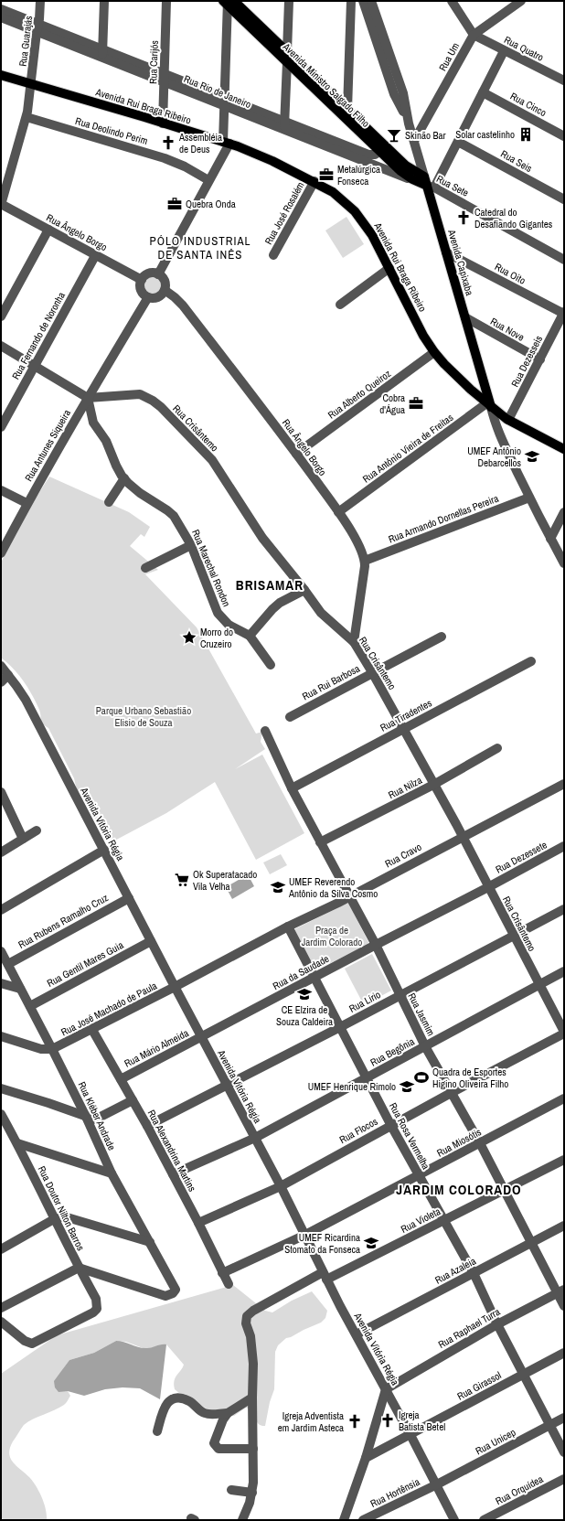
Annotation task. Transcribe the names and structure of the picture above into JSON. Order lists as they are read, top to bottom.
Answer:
{
  "streets": {
    "main road": ["Avenida Ministro Salgado Filho", "Avenida Rui Braga Ribeiro", "Avenida Capixaba"],
    "street": [
      "Rua Guarajás",
      "Rua Quatro",
      "Rua Um",
      "Rua Carijós",
      "Rua Rio de Janeiro",
      "Rua Cinco",
      "Rua Deolindo Perim",
      "Rua Seis",
      "Rua Sete",
      "Rua José Rosalém",
      "Rua Ângelo Borgo",
      "Rua Oito",
      "Rua Nove",
      "Rua Fernando de Noronha",
      "Rua Dezesseis",
      "Rua Alberto Queiroz",
      "Rua Crisântemo",
      "Rua Antunes Siqueira",
      "Rua Antônio Vieira de Freitas",
      "Rua Armando Dornellas Pereira",
      "Rua Marechal Rondon",
      "Rua Rui Barbosa",
      "Rua Tiradentes",
      "Rua Nilza",
      "Avenida Vitória Régia",
      "Rua Cravo",
      "Rua Dezessete",
      "Rua Rubens Ramalho Cruz",
      "Rua Gentil Mares Guia",
      "Rua da Saudade",
      "Rua Lírio",
      "Rua José Machado de Paula",
      "Rua Jasmim",
      "Rua Mário Almeida",
      "Rua Begônia",
      "Rua Kléber Andrade",
      "Rua Flocos",
      "Rua Rosa Vermelha",
      "Rua Miosótis",
      "Rua Alexandrina Martins",
      "Rua Doutor Nilton Barros",
      "Rua Violeta",
      "Rua Azaleia",
      "Rua Raphael Turra",
      "Rua Girassol",
      "Rua Unicep",
      "Rua Orquídea",
      "Rua Hortênsia"
    ]
  },
  "crossings": [
    ["Rua Guarajás", "Rua Rio de Janeiro"],
    ["Rua Guarajás", "Avenida Rui Braga Ribeiro"],
    ["Rua Guarajás", "Rua Deolindo Perim"],
    ["Rua Guarajás", "Rua Ângelo Borgo"],
    ["Rua Quatro", "Rua Um"],
    ["Rua Um", "Avenida Capixaba"],
    ["Rua Carijós", "Rua Rio de Janeiro"],
    ["Rua Carijós", "Avenida Rui Braga Ribeiro"],
    ["Avenida Ministro Salgado Filho", "Rua Rio de Janeiro"],
    ["Avenida Ministro Salgado Filho", "Rua Sete"],
    ["Avenida Ministro Salgado Filho", "Avenida Capixaba"],
    ["Rua Rio de Janeiro", "Rua Sete"],
    ["Rua Rio de Janeiro", "Avenida Capixaba"],
    ["Avenida Rui Braga Ribeiro", "Rua José Rosalém"],
    ["Avenida Rui Braga Ribeiro", "Avenida Capixaba"],
    ["Avenida Rui Braga Ribeiro", "Rua Dezesseis"],
    ["Avenida Rui Braga Ribeiro", "Rua Alberto Queiroz"],
    ["Avenida Rui Braga Ribeiro", "Rua Antônio Vieira de Freitas"],
    ["Rua Sete", "Avenida Capixaba"],
    ["Rua Ângelo Borgo", "Rua Fernando de Noronha"],
    ["Rua Ângelo Borgo", "Rua Alberto Queiroz"],
    ["Rua Ângelo Borgo", "Rua Crisântemo"],
    ["Rua Ângelo Borgo", "Rua Antunes Siqueira"],
    ["Rua Ângelo Borgo", "Rua Antônio Vieira de Freitas"],
    ["Rua Ângelo Borgo", "Rua Armando Dornellas Pereira"],
    ["Avenida Capixaba", "Rua Oito"],
    ["Avenida Capixaba", "Rua Nove"],
    ["Avenida Capixaba", "Rua Antônio Vieira de Freitas"],
    ["Rua Oito", "Rua Dezesseis"],
    ["Rua Nove", "Rua Dezesseis"],
    ["Rua Crisântemo", "Rua Antunes Siqueira"],
    ["Rua Crisântemo", "Rua Marechal Rondon"],
    ["Rua Crisântemo", "Rua Rui Barbosa"],
    ["Rua Crisântemo", "Rua Tiradentes"],
    ["Rua Crisântemo", "Rua Nilza"],
    ["Rua Crisântemo", "Rua Cravo"],
    ["Rua Crisântemo", "Rua Dezessete"],
    ["Rua Crisântemo", "Rua da Saudade"],
    ["Rua Crisântemo", "Rua Lírio"],
    ["Rua Crisântemo", "Rua Begônia"],
    ["Rua Crisântemo", "Rua Flocos"],
    ["Rua Antunes Siqueira", "Rua Marechal Rondon"],
    ["Rua Tiradentes", "Rua Jasmim"],
    ["Rua Nilza", "Rua Jasmim"],
    ["Avenida Vitória Régia", "Rua Cravo"],
    ["Avenida Vitória Régia", "Rua Rubens Ramalho Cruz"],
    ["Avenida Vitória Régia", "Rua Gentil Mares Guia"],
    ["Avenida Vitória Régia", "Rua da Saudade"],
    ["Avenida Vitória Régia", "Rua Lírio"],
    ["Avenida Vitória Régia", "Rua José Machado de Paula"],
    ["Avenida Vitória Régia", "Rua Mário Almeida"],
    ["Avenida Vitória Régia", "Rua Begônia"],
    ["Avenida Vitória Régia", "Rua Flocos"],
    ["Avenida Vitória Régia", "Rua Miosótis"],
    ["Avenida Vitória Régia", "Rua Violeta"],
    ["Avenida Vitória Régia", "Rua Azaleia"],
    ["Avenida Vitória Régia", "Rua Raphael Turra"],
    ["Avenida Vitória Régia", "Rua Girassol"],
    ["Avenida Vitória Régia", "Rua Unicep"],
    ["Avenida Vitória Régia", "Rua Hortênsia"],
    ["Rua Cravo", "Rua José Machado de Paula"],
    ["Rua Cravo", "Rua Jasmim"],
    ["Rua Cravo", "Rua Rosa Vermelha"],
    ["Rua Dezessete", "Rua da Saudade"],
    ["Rua Rubens Ramalho Cruz", "Rua Kléber Andrade"],
    ["Rua Gentil Mares Guia", "Rua Kléber Andrade"],
    ["Rua da Saudade", "Rua Jasmim"],
    ["Rua da Saudade", "Rua Mário Almeida"],
    ["Rua da Saudade", "Rua Rosa Vermelha"],
    ["Rua Lírio", "Rua Jasmim"],
    ["Rua Lírio", "Rua Rosa Vermelha"],
    ["Rua Lírio", "Rua Alexandrina Martins"],
    ["Rua José Machado de Paula", "Rua Kléber Andrade"],
    ["Rua José Machado de Paula", "Rua Alexandrina Martins"],
    ["Rua Jasmim", "Rua Begônia"],
    ["Rua Jasmim", "Rua Flocos"],
    ["Rua Jasmim", "Rua Miosótis"],
    ["Rua Jasmim", "Rua Violeta"],
    ["Rua Jasmim", "Rua Azaleia"],
    ["Rua Jasmim", "Rua Raphael Turra"],
    ["Rua Mário Almeida", "Rua Alexandrina Martins"],
    ["Rua Begônia", "Rua Rosa Vermelha"],
    ["Rua Begônia", "Rua Alexandrina Martins"],
    ["Rua Kléber Andrade", "Rua Doutor Nilton Barros"],
    ["Rua Flocos", "Rua Rosa Vermelha"],
    ["Rua Flocos", "Rua Alexandrina Martins"],
    ["Rua Rosa Vermelha", "Rua Miosótis"],
    ["Rua Rosa Vermelha", "Rua Violeta"],
    ["Rua Rosa Vermelha", "Rua Azaleia"],
    ["Rua Rosa Vermelha", "Rua Raphael Turra"],
    ["Rua Rosa Vermelha", "Rua Girassol"],
    ["Rua Rosa Vermelha", "Rua Unicep"],
    ["Rua Miosótis", "Rua Alexandrina Martins"],
    ["Rua Unicep", "Rua Hortênsia"]
  ],
  "districts": ["PÓLO INDUSTRIAL DE SANTA INÊS", "BRISAMAR", "JARDIM COLORADO"],
  "parks": ["Parque Urbano Sebastião Elisio de Souza", "Praça de Jardim Colorado"],
  "places": {
    "building": ["Solar castelinho"],
    "bar": ["Skinão Bar"],
    "church": [
      "Assembléia de Deus",
      "Catedral do Desafiando Gigantes",
      "Igreja Batista Betel",
      "Igreja Adventista em Jardim Asteca"
    ],
    "office": ["Metalúrgica Fonseca", "Quebra Onda", "Cobra d'Água"],
    "school or university": [
      "UMEF Antônio Debarcellos",
      "UMEF Reverendo Antônio da Silva Cosmo",
      "CE Elzira de Souza Caldeira",
      "UMEF Henrique Rimolo",
      "UMEF Ricardina Stomato da Fonseca"
    ],
    "place": ["Morro do Cruzeiro"],
    "supermarket": ["Ok Superatacado Vila Velha"],
    "sports": ["Quadra de Esportes Higino Oliveira Filho"]
  }
}
